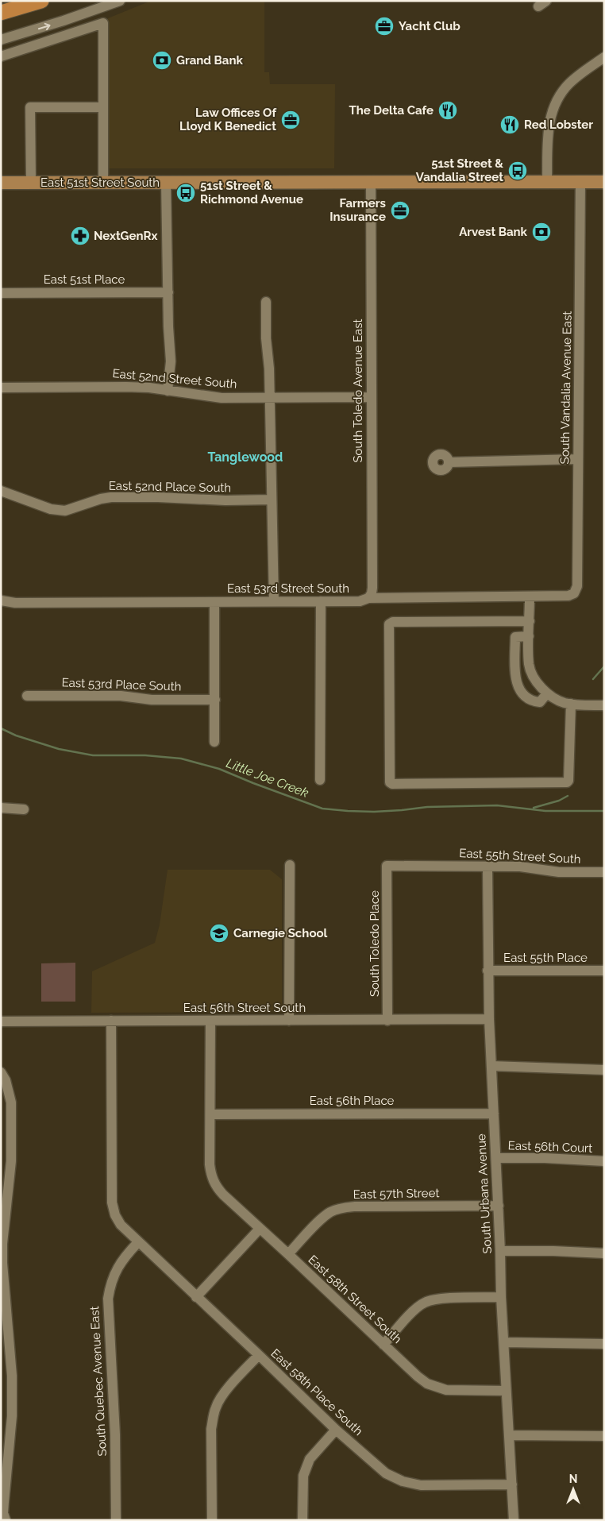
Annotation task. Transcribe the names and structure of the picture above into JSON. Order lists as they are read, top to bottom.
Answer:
{
  "streets": {
    "main road": ["East 51st Street South"],
    "street": [
      "East 51st Place",
      "East 52nd Street South",
      "South Vandalia Avenue East",
      "South Toledo Avenue East",
      "East 52nd Place South",
      "East 53rd Street South",
      "East 53rd Place South",
      "East 55th Street South",
      "South Toledo Place",
      "East 55th Place",
      "East 56th Street South",
      "East 56th Place",
      "East 56th Court",
      "East 57th Street",
      "South Urbana Avenue",
      "East 58th Street South",
      "South Quebec Avenue East",
      "East 58th Place South"
    ]
  },
  "crossings": [
    ["East 51st Street South", "South Vandalia Avenue East"],
    ["East 51st Street South", "South Toledo Avenue East"],
    ["East 52nd Street South", "South Toledo Avenue East"],
    ["South Vandalia Avenue East", "East 53rd Street South"],
    ["South Toledo Avenue East", "East 53rd Street South"],
    ["East 55th Street South", "South Toledo Place"],
    ["East 55th Street South", "South Urbana Avenue"],
    ["South Toledo Place", "East 56th Street South"],
    ["East 55th Place", "South Urbana Avenue"],
    ["East 56th Street South", "South Urbana Avenue"],
    ["East 56th Place", "South Urbana Avenue"],
    ["East 56th Place", "East 58th Street South"],
    ["East 56th Court", "South Urbana Avenue"],
    ["East 57th Street", "South Urbana Avenue"],
    ["East 57th Street", "East 58th Street South"],
    ["South Urbana Avenue", "East 58th Street South"],
    ["South Urbana Avenue", "East 58th Place South"],
    ["South Quebec Avenue East", "East 58th Place South"]
  ],
  "districts": ["Tanglewood"],
  "water": ["Little Joe Creek"],
  "places": {
    "office": ["Yacht Club", "Law Offices Of Lloyd K Benedict", "Farmers Insurance"],
    "bank": ["Grand Bank", "Arvest Bank"],
    "restaurant": ["The Delta Cafe", "Red Lobster"],
    "bus stop": ["51st Street & Vandalia Street", "51st Street & Richmond Avenue"],
    "pharmacy": ["NextGenRx"],
    "school or university": ["Carnegie School"]
  },
  "north": "top"
}
